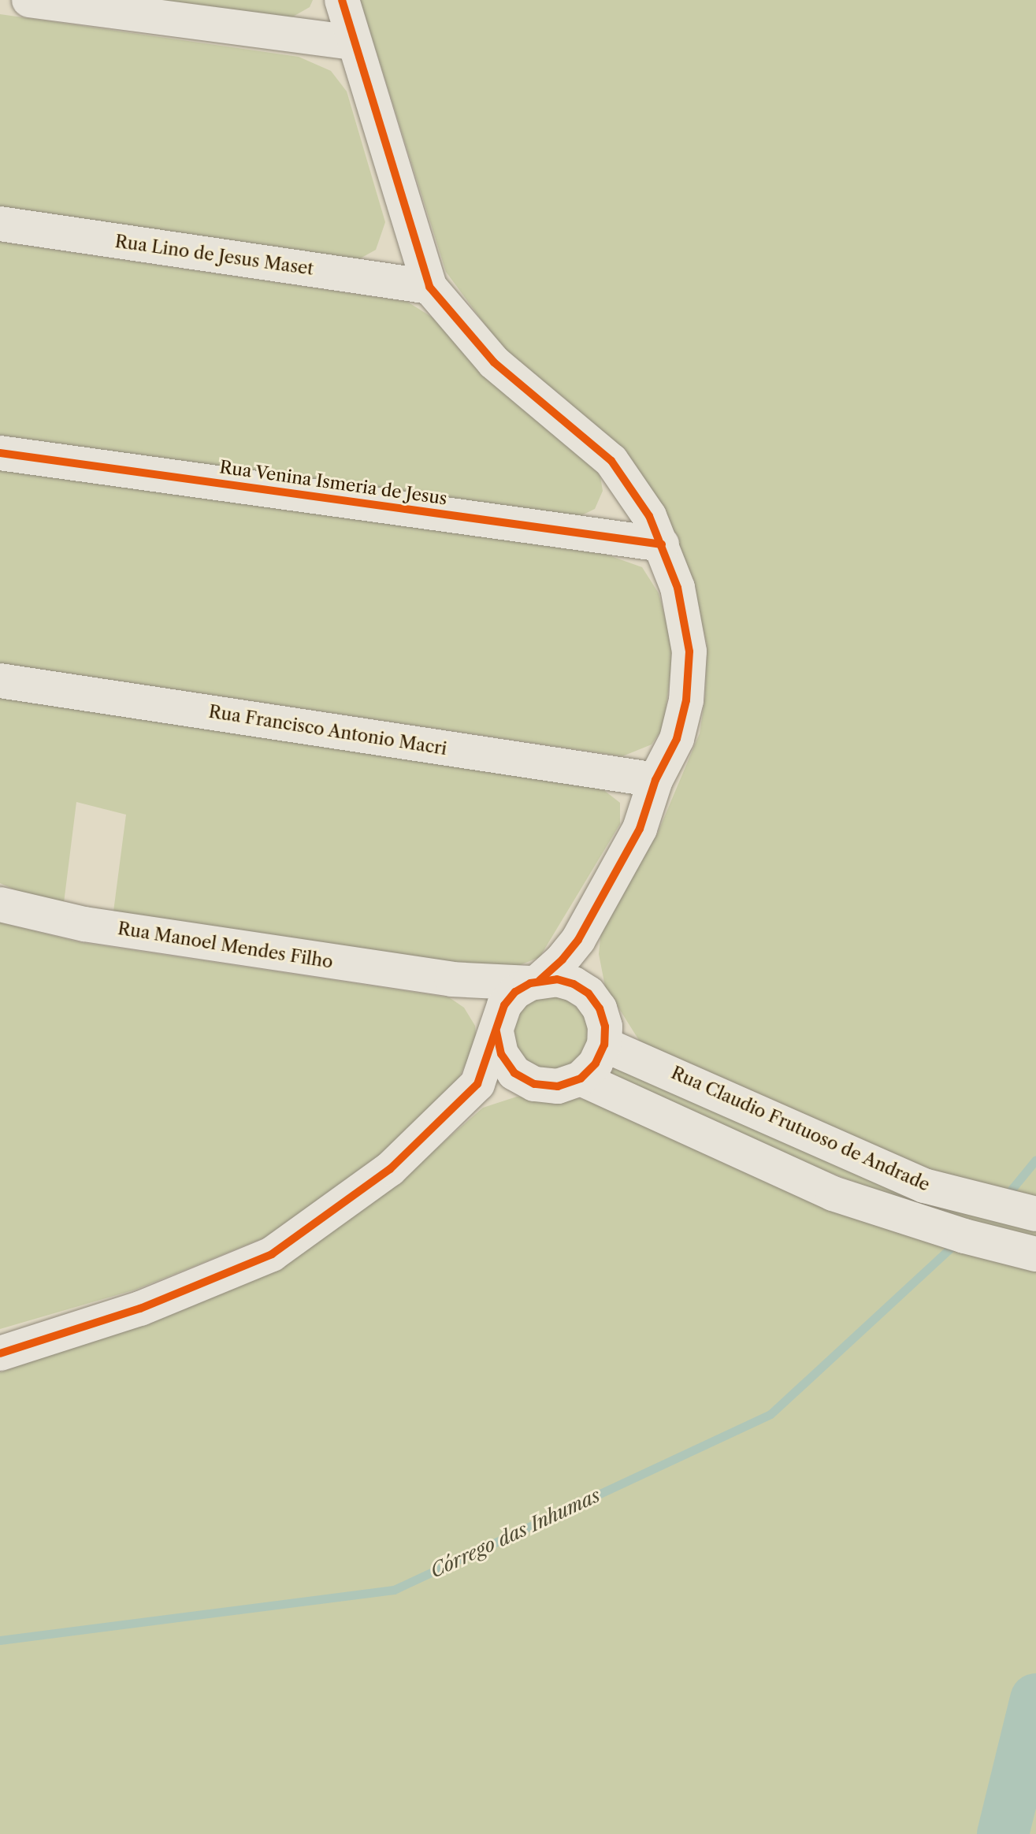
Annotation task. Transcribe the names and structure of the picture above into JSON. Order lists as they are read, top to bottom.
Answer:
{
  "streets": {
    "street": [
      "Rua Lino de Jesus Maset",
      "Rua Venina Ismeria de Jesus",
      "Rua Francisco Antonio Macri",
      "Rua Manoel Mendes Filho",
      "Rua Claudio Frutuoso de Andrade"
    ]
  },
  "crossings": [
    ["Rua Manoel Mendes Filho", "Rua Claudio Frutuoso de Andrade"]
  ],
  "water": ["Córrego das Inhumas"]
}
